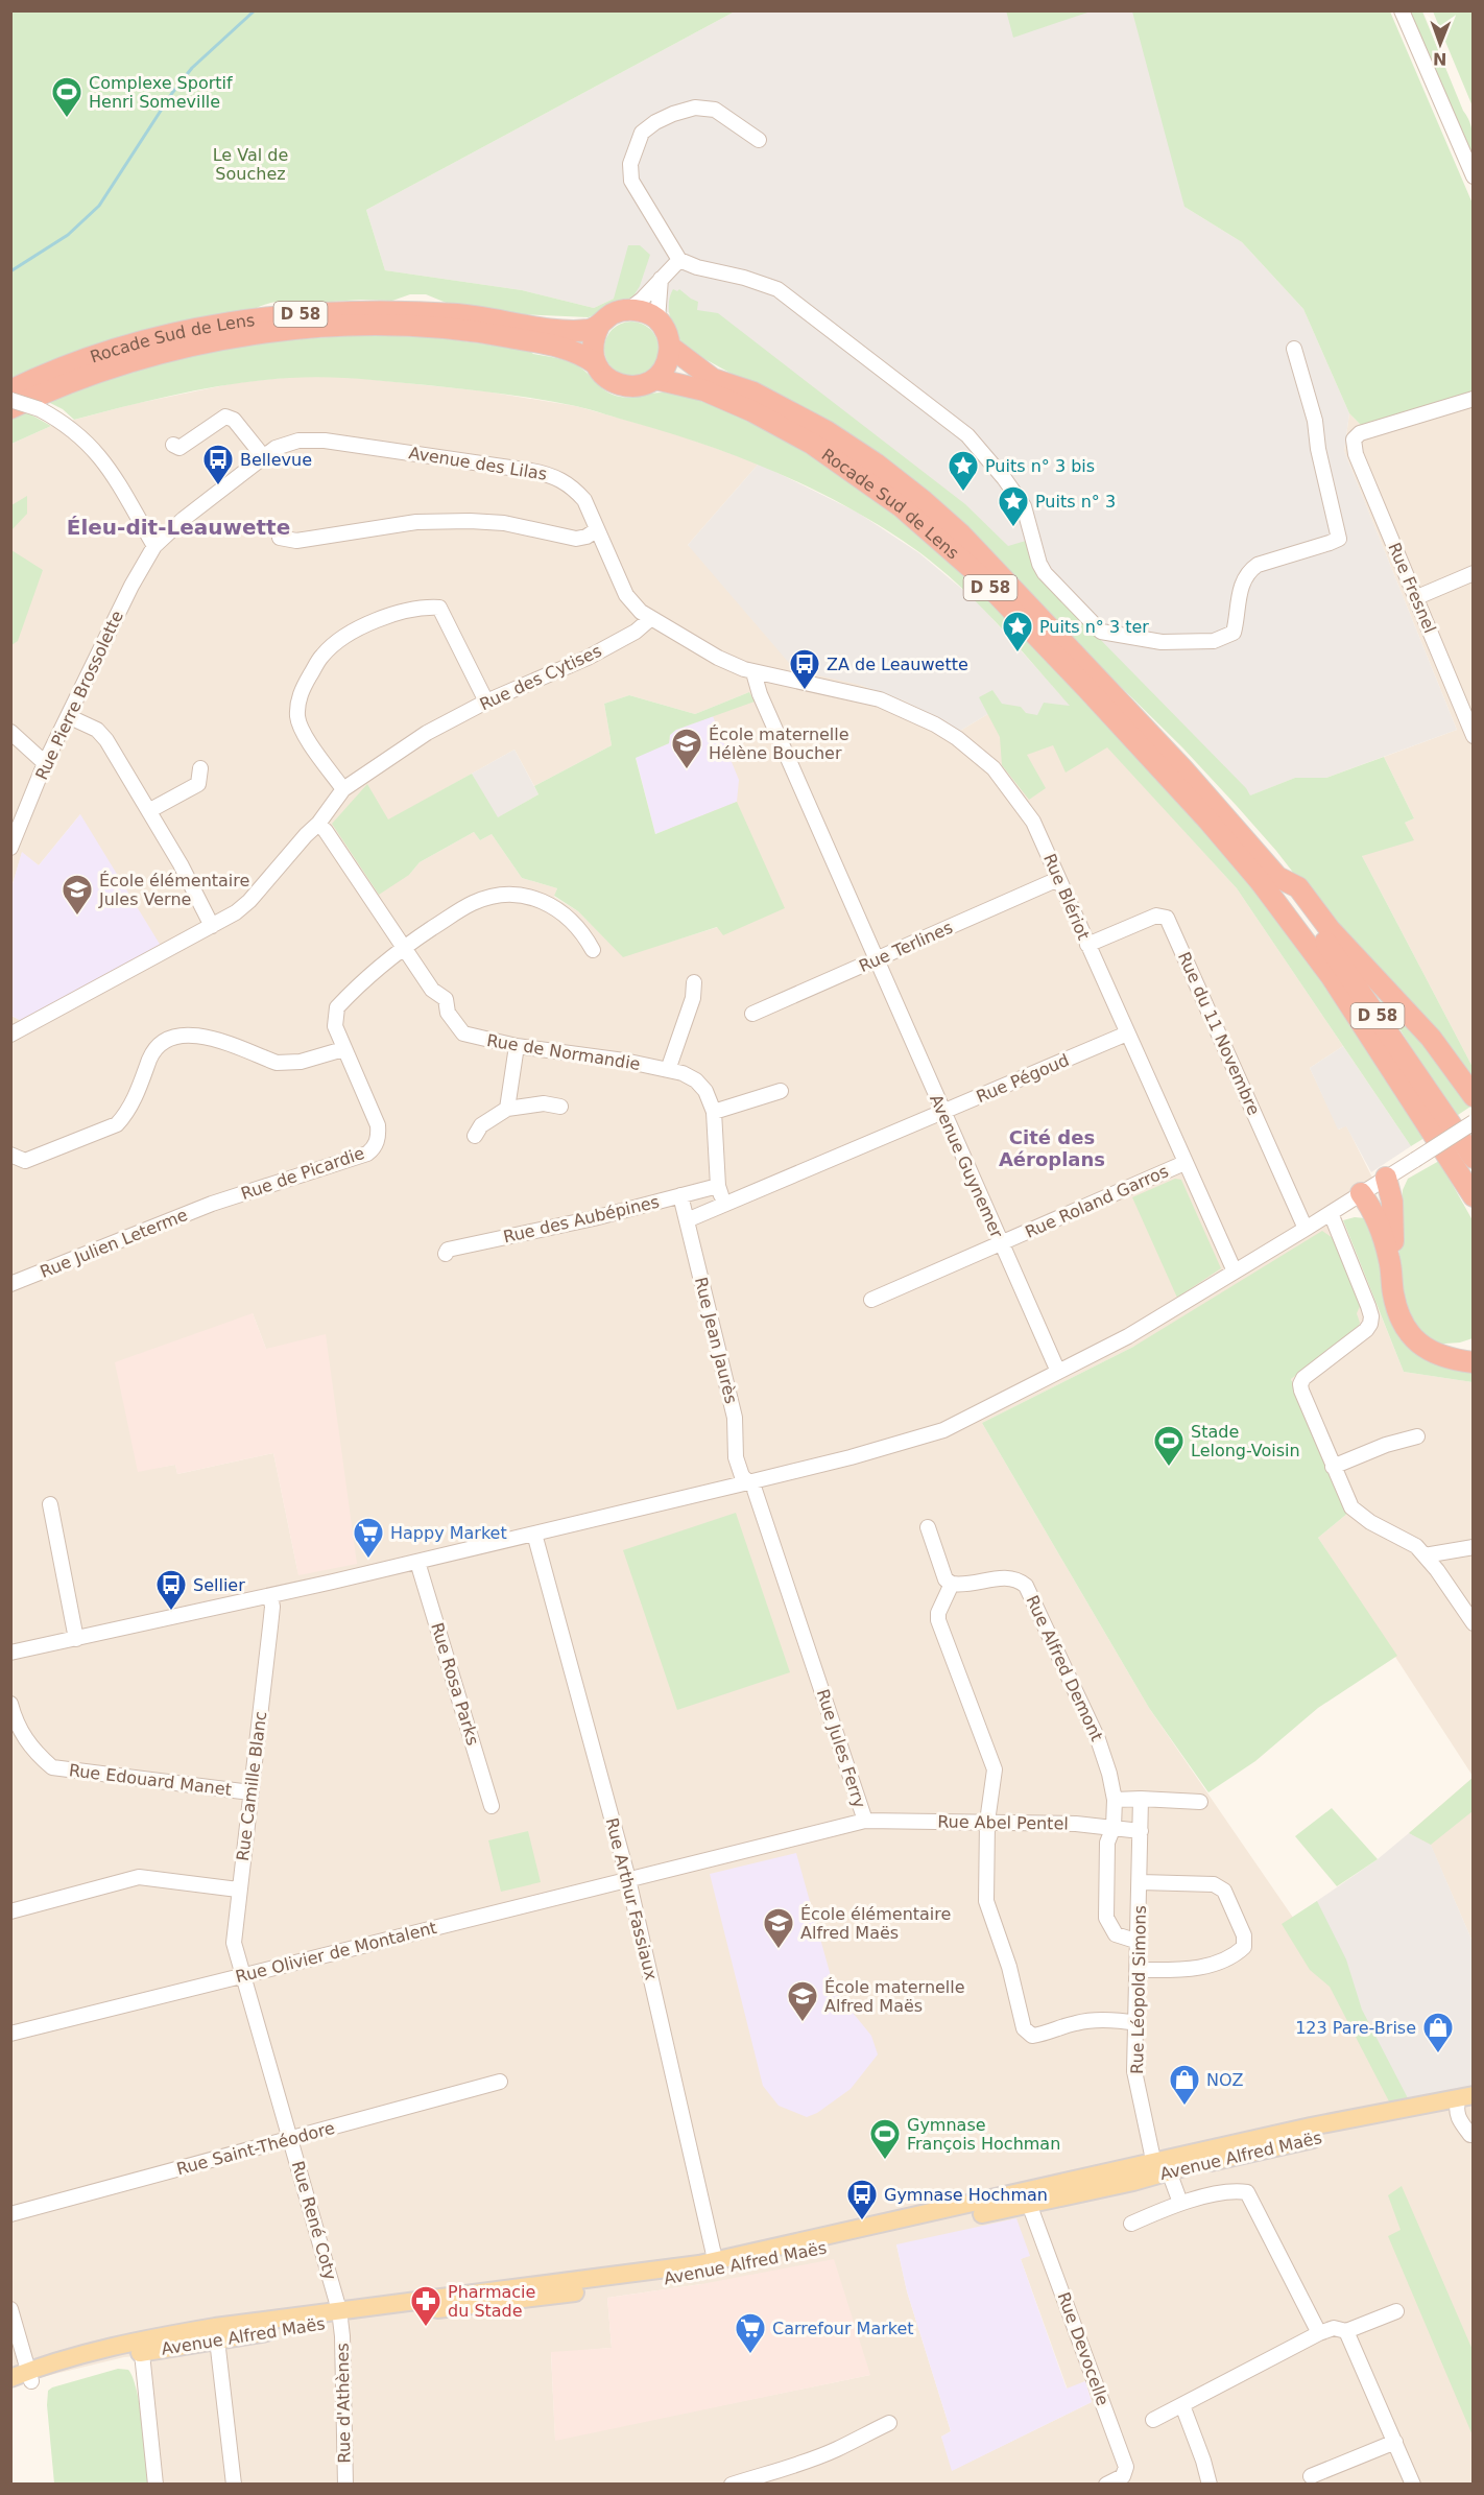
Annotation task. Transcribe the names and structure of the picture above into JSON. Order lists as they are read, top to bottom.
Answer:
{
  "streets": {
    "highway": ["D 58", "Rocade Sud de Lens"],
    "main road": ["Avenue Alfred Maës"],
    "street": [
      "Avenue des Lilas",
      "Rue Fresnel",
      "Rue des Cytises",
      "Rue Pierre Brossolette",
      "Rue Blériot",
      "Rue Terlines",
      "Rue du 11 Novembre",
      "Rue de Normandie",
      "Rue Pégoud",
      "Avenue Guynemer",
      "Rue de Picardie",
      "Rue Roland Garros",
      "Rue des Aubépines",
      "Rue Julien Leterme",
      "Rue Jean Jaurès",
      "Rue Alfred Demont",
      "Rue Rosa Parks",
      "Rue Jules Ferry",
      "Rue Edouard Manet",
      "Rue Camille Blanc",
      "Rue Abel Pentel",
      "Rue Arthur Fassiaux",
      "Rue Olivier de Montalent",
      "Rue Léopold Simons",
      "Rue Saint-Théodore",
      "Rue René Coty",
      "Rue Devocelle",
      "Rue d'Athènes"
    ]
  },
  "crossings": [
    ["D 58", "Rocade Sud de Lens"],
    ["Avenue des Lilas", "Rue des Cytises"],
    ["Avenue des Lilas", "Rue Pierre Brossolette"],
    ["Avenue des Lilas", "Rue Blériot"],
    ["Avenue des Lilas", "Avenue Guynemer"],
    ["Rue des Cytises", "Rue de Normandie"],
    ["Rue Blériot", "Rue Terlines"],
    ["Rue Blériot", "Rue du 11 Novembre"],
    ["Rue Blériot", "Rue Pégoud"],
    ["Rue Blériot", "Avenue Guynemer"],
    ["Rue Blériot", "Rue Roland Garros"],
    ["Rue Terlines", "Avenue Guynemer"],
    ["Rue de Normandie", "Rue de Picardie"],
    ["Rue Pégoud", "Avenue Guynemer"],
    ["Rue Pégoud", "Rue Jean Jaurès"],
    ["Avenue Guynemer", "Rue Roland Garros"],
    ["Rue de Picardie", "Rue Julien Leterme"],
    ["Rue des Aubépines", "Rue Jean Jaurès"],
    ["Rue Jean Jaurès", "Rue Jules Ferry"],
    ["Rue Alfred Demont", "Rue Abel Pentel"],
    ["Rue Alfred Demont", "Rue Léopold Simons"],
    ["Rue Jules Ferry", "Rue Abel Pentel"],
    ["Rue Jules Ferry", "Rue Arthur Fassiaux"],
    ["Rue Jules Ferry", "Rue Olivier de Montalent"],
    ["Rue Edouard Manet", "Rue Camille Blanc"],
    ["Rue Camille Blanc", "Rue Olivier de Montalent"],
    ["Rue Camille Blanc", "Rue René Coty"],
    ["Rue Abel Pentel", "Rue Léopold Simons"],
    ["Rue Arthur Fassiaux", "Rue Olivier de Montalent"],
    ["Rue Arthur Fassiaux", "Avenue Alfred Maës"],
    ["Rue Olivier de Montalent", "Rue René Coty"],
    ["Rue Léopold Simons", "Avenue Alfred Maës"],
    ["Rue Saint-Théodore", "Rue René Coty"],
    ["Avenue Alfred Maës", "Rue René Coty"],
    ["Avenue Alfred Maës", "Rue Devocelle"],
    ["Avenue Alfred Maës", "Rue d'Athènes"],
    ["Rue René Coty", "Rue d'Athènes"]
  ],
  "districts": ["Éleu-dit-Leauwette", "Cité des Aéroplans"],
  "parks": ["Le Val de Souchez"],
  "places": {
    "sports": ["Complexe Sportif Henri Someville", "Stade Lelong-Voisin", "Gymnase François Hochman"],
    "bus stop": [
      "Bellevue",
      "ZA de Leauwette",
      "Sellier",
      "Gymnase Hochman"
    ],
    "place": ["Puits n° 3 bis", "Puits n° 3", "Puits n° 3 ter"],
    "school or university": [
      "École maternelle Hélène Boucher",
      "École élémentaire Jules Verne",
      "École élémentaire Alfred Maës",
      "École maternelle Alfred Maës"
    ],
    "supermarket": ["Happy Market", "Carrefour Market"],
    "shop": ["123 Pare-Brise", "NOZ"],
    "pharmacy": ["Pharmacie du Stade"]
  },
  "north": "bottom"
}
